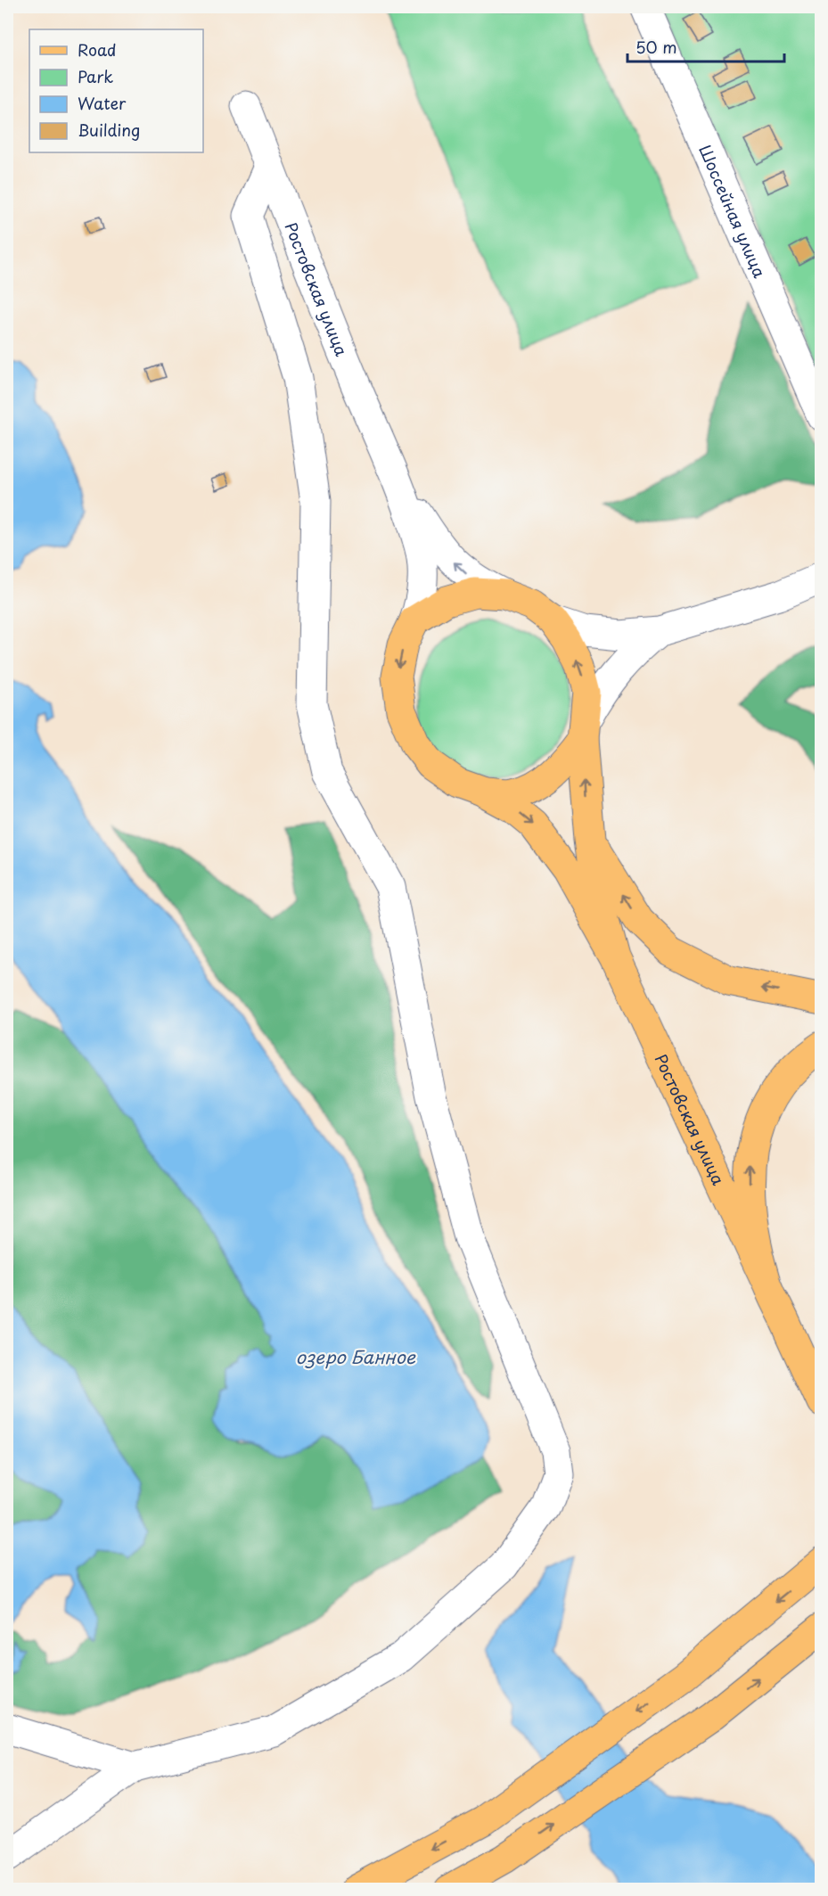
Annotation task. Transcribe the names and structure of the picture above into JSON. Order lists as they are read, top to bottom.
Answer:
{
  "streets": {
    "main road": ["Ростовская улица"],
    "street": ["Шоссейная улица"]
  },
  "water": ["озеро Банное"],
  "legend": [
    "Road",
    "Park",
    "Water",
    "Building"
  ],
  "scale_bar": "50 m"
}
